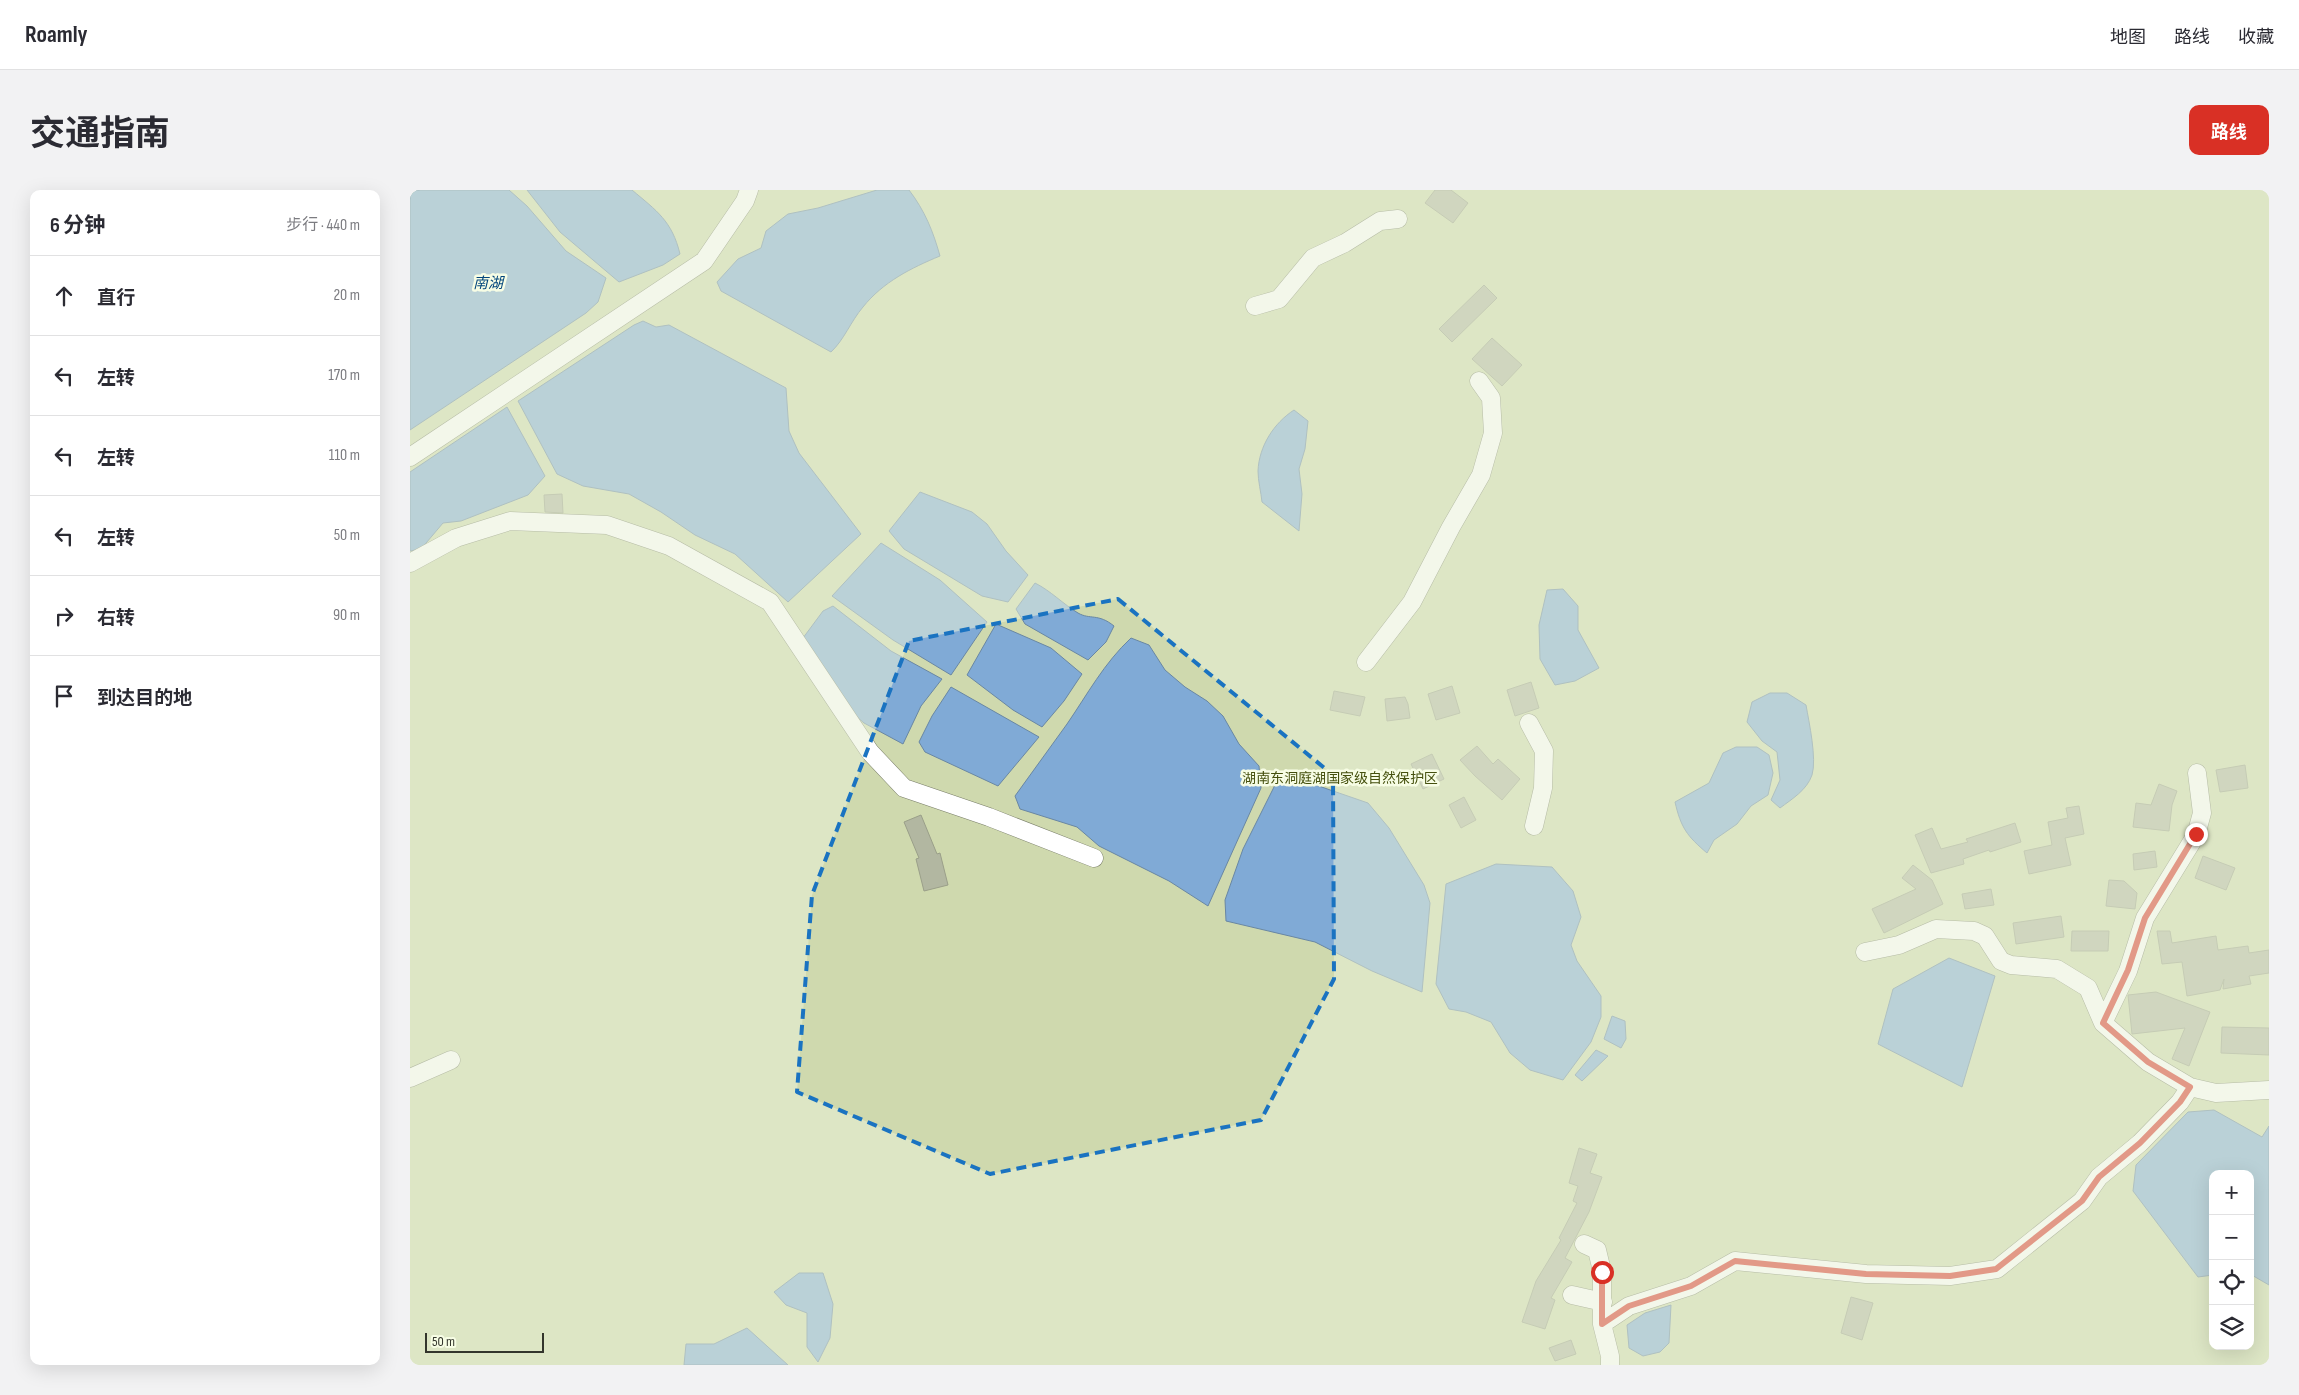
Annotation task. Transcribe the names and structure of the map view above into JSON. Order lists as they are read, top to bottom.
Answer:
{
  "water": ["南湖"],
  "parks": ["湖南东洞庭湖国家级自然保护区"],
  "scale_bar": "50 m",
  "page": {
    "header": "Roamly",
    "nav": ["地图", "路线", "收藏"],
    "title": "交通指南",
    "buttons": "路线",
    "heading": ["6 分钟", "步行 · 440 m"],
    "list": [
      ["直行", "20 m"],
      ["左转", "170 m"],
      ["左转", "110 m"],
      ["左转", "50 m"],
      ["右转", "90 m"],
      "到达目的地"
    ],
    "map_buttons": ["+", "−"],
    "scale": "50 m"
  }
}
